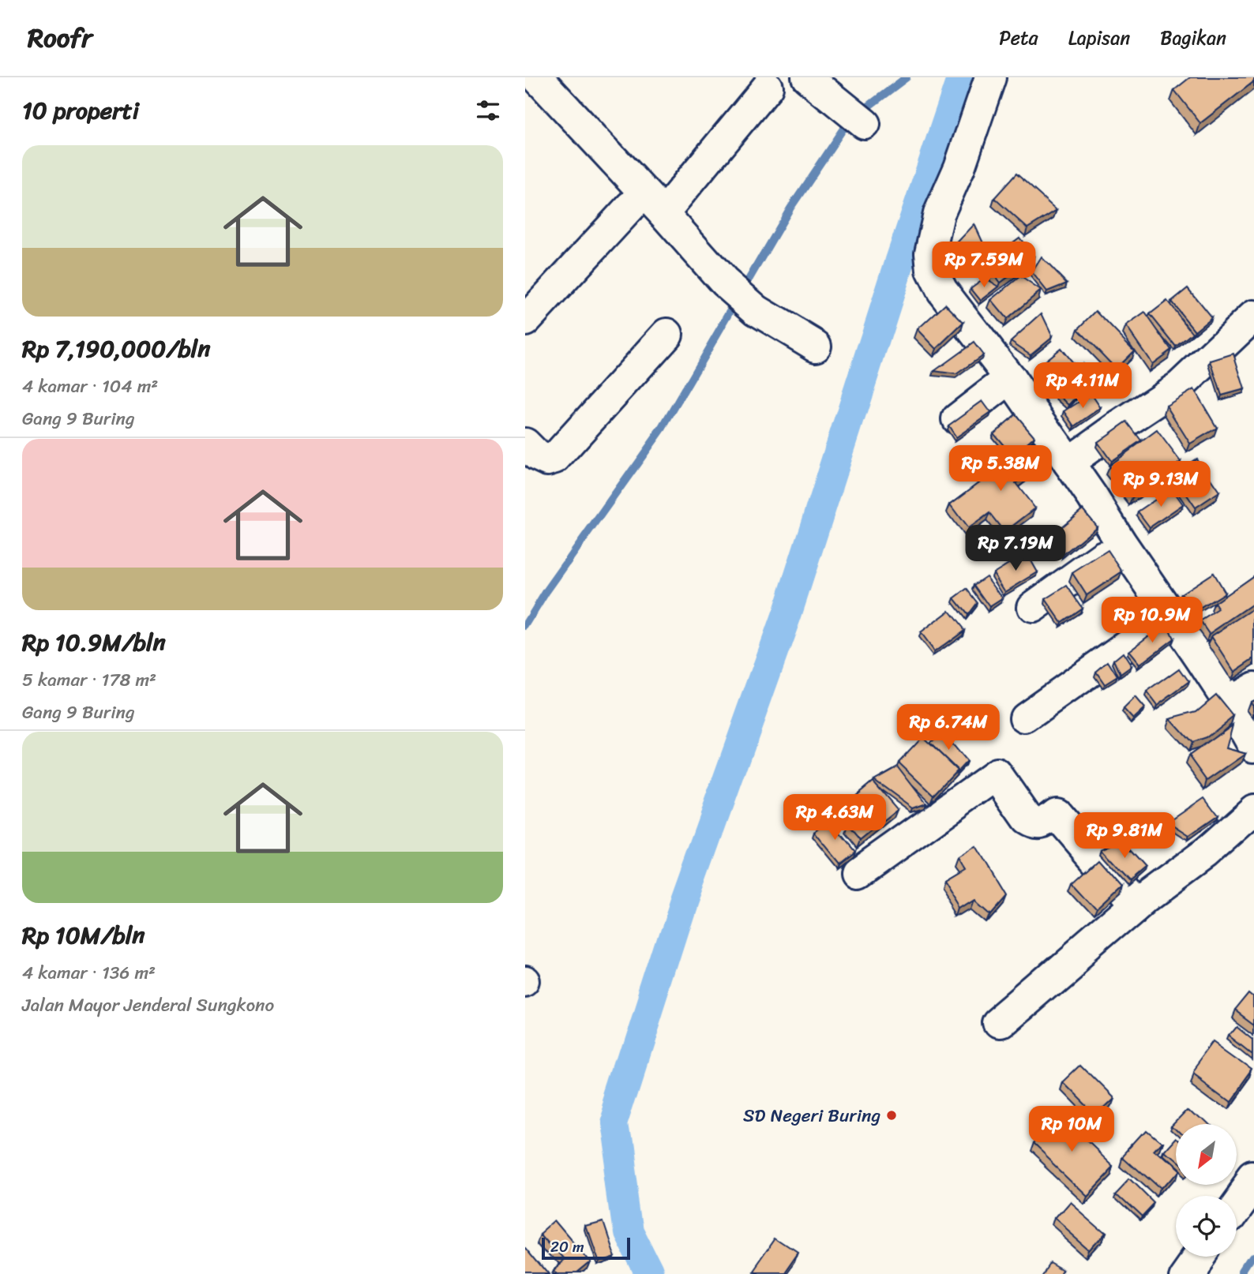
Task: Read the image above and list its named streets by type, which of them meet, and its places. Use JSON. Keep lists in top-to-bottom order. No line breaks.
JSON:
{"places":["SD Negeri Buring"],"scale_bar":"20 m","north":"bottom left","page":{"header":"Roofr","nav":["Peta","Lapisan","Bagikan"],"heading":"10 properti","list":[{"name":"Rp 7,190,000/bln","note":"4 kamar · 104 m² · Gang 9 Buring"},{"name":"Rp 10.9M/bln","note":"5 kamar · 178 m² · Gang 9 Buring"},{"name":"Rp 10M/bln","note":"4 kamar · 136 m² · Jalan Mayor Jenderal Sungkono"}],"price":["Rp 7.59M","Rp 4.11M","Rp 5.38M","Rp 9.13M","Rp 7.19M","Rp 10.9M","Rp 6.74M","Rp 4.63M","Rp 9.81M","Rp 10M"],"scale":"20 m"}}
